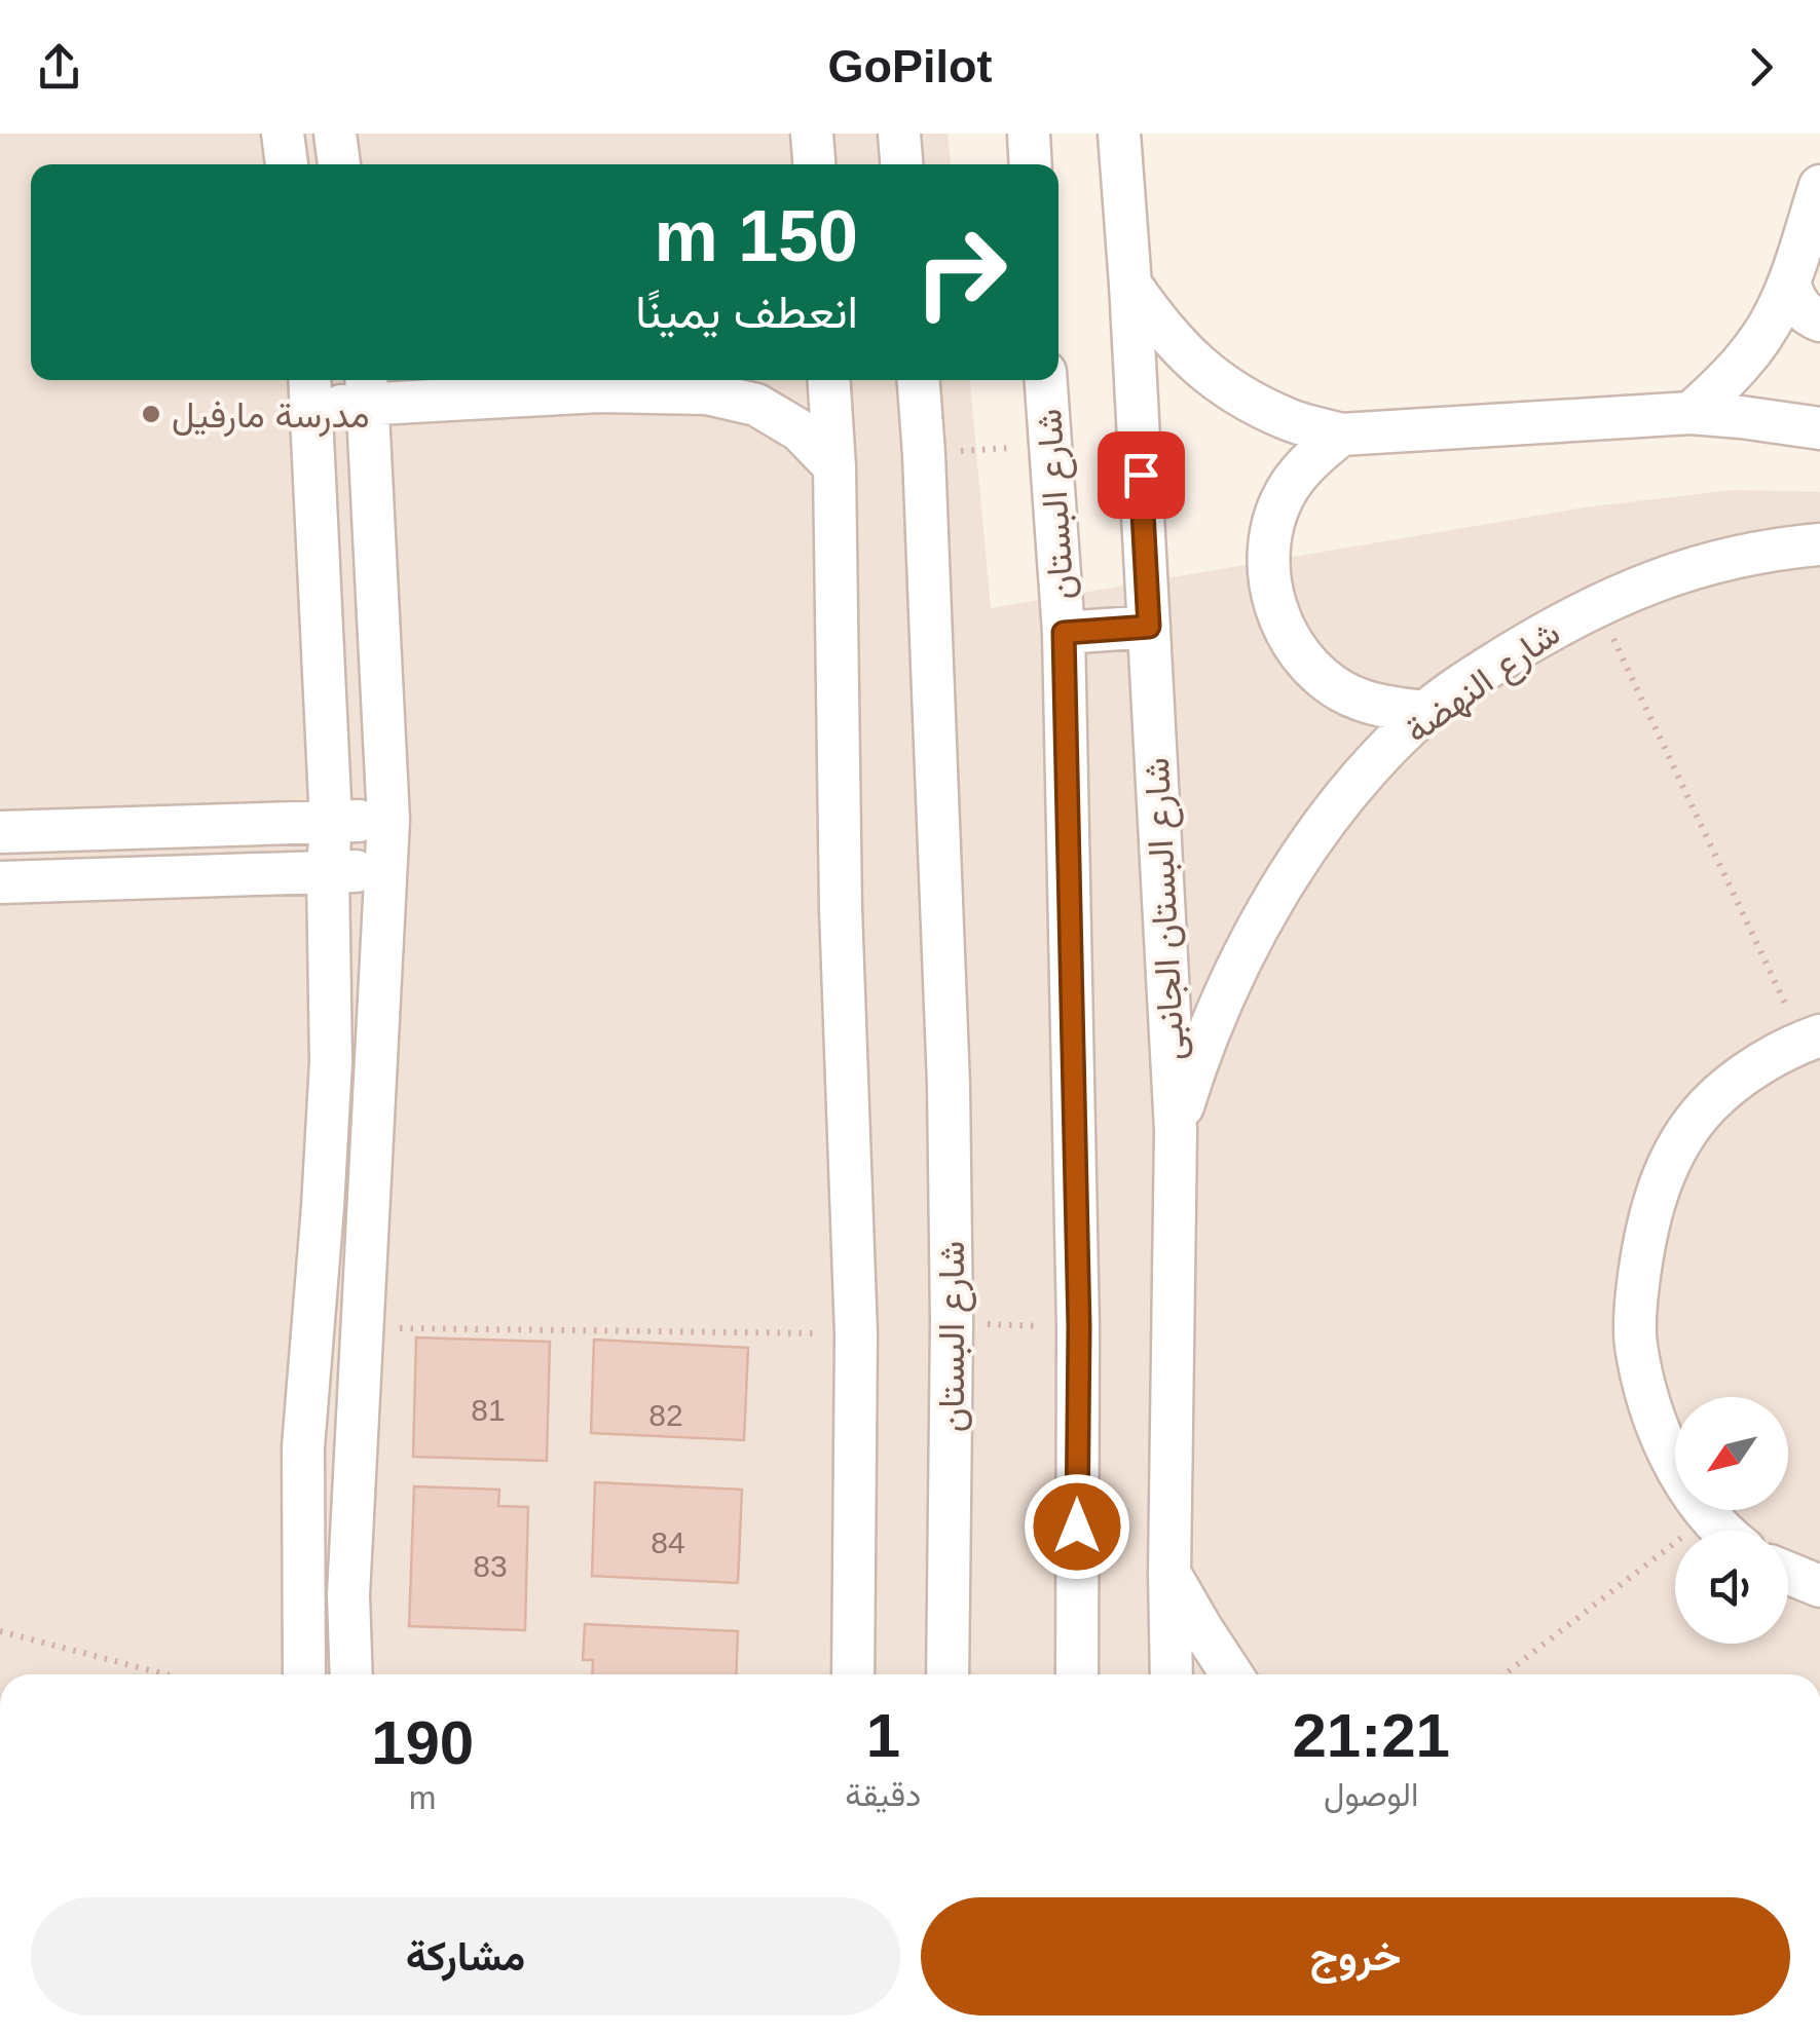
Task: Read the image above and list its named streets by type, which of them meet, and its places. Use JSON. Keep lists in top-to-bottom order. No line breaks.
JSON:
{"streets":{"street":["شارع البستان","شارع النهضة","شارع البستان الجانبى"]},"crossings":[["شارع النهضة","شارع البستان الجانبى"]],"places":["مدرسة مارفيل"],"house_numbers":["81","82","84","83"],"north":"bottom left","page":{"header":"GoPilot","turn":["150 m","انعطف يمينًا"],"eta":["21:21","الوصول","1","دقيقة","190","m"],"buttons":["خروج","مشاركة"]}}
